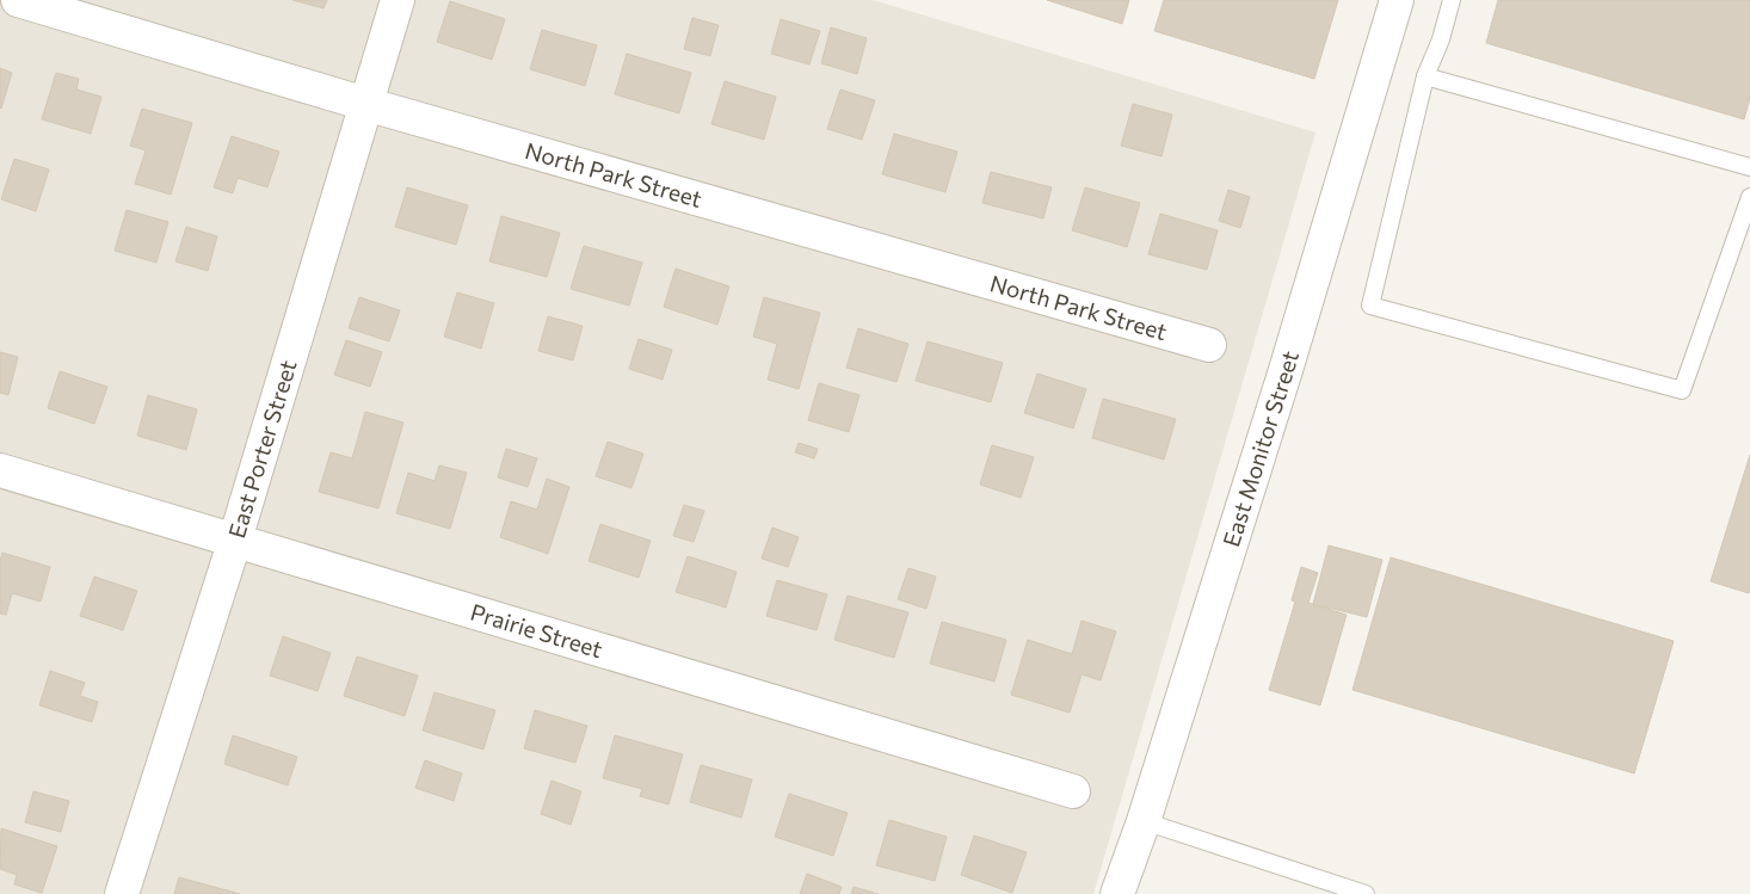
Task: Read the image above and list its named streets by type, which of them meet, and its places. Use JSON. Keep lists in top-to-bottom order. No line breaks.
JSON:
{"streets":{"street":["North Park Street","East Porter Street","East Monitor Street","Prairie Street"]},"crossings":[["North Park Street","East Porter Street"],["East Porter Street","Prairie Street"]]}
